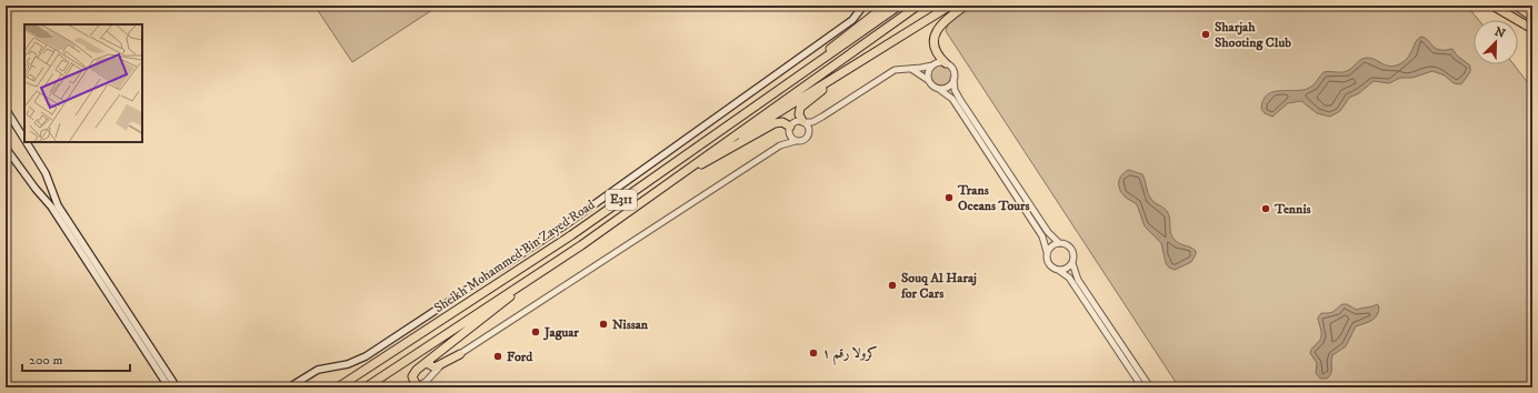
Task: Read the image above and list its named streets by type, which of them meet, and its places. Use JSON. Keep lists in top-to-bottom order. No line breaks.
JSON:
{"streets":{"highway":["E311","Sheikh Mohammed Bin Zayed Road"]},"places":["Sharjah Shooting Club","Trans Oceans Tours","Tennis","Souq Al Haraj for Cars","Nissan","Jaguar","كرولا رقم ١","Ford"],"scale_bar":"200 m","north":"top right"}
